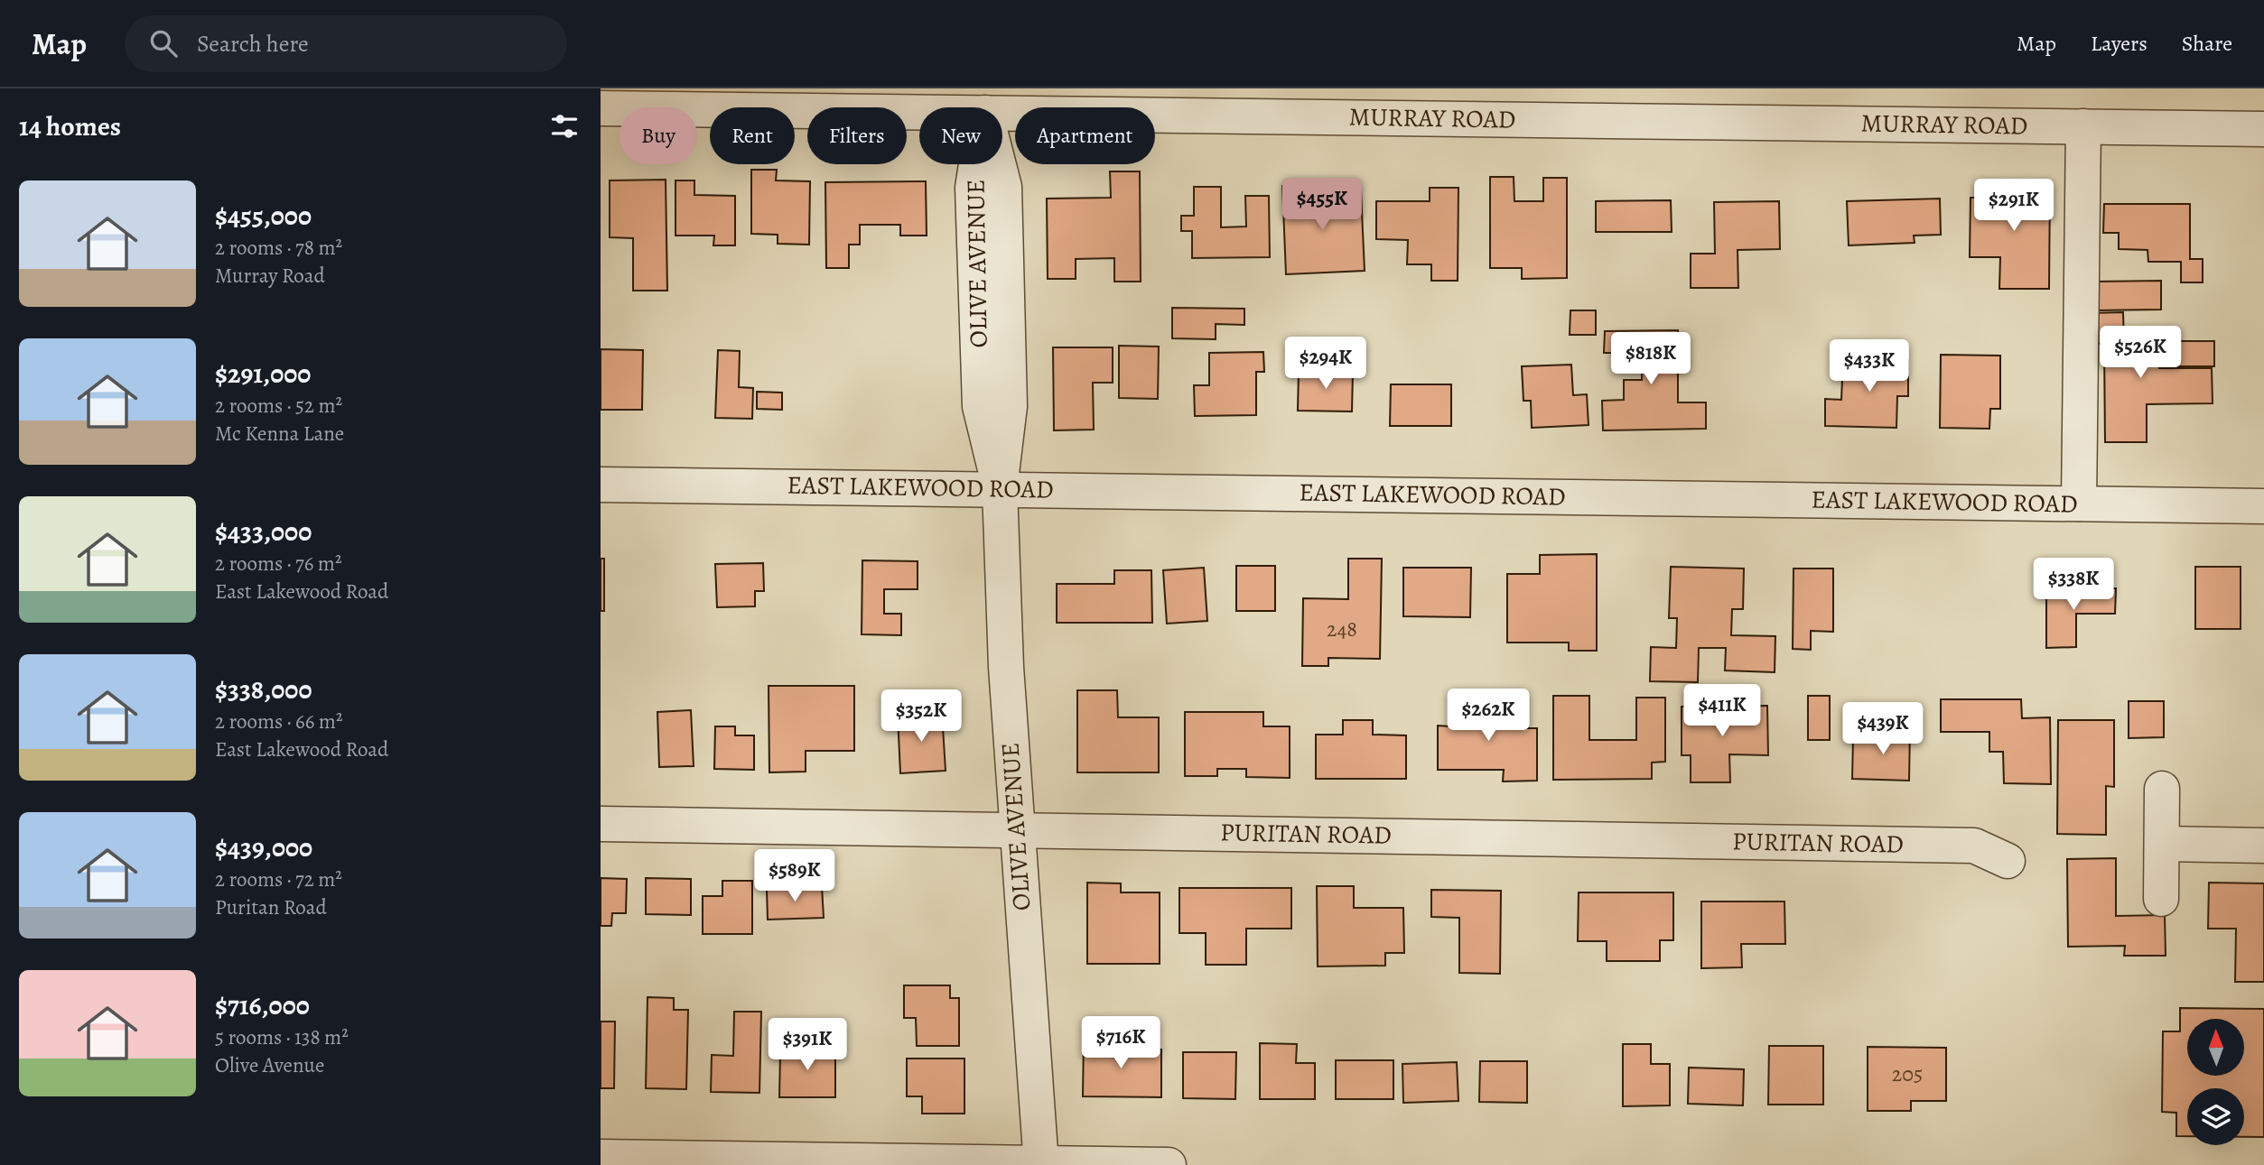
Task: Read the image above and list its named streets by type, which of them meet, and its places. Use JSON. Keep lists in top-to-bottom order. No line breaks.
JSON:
{"streets":{"street":["MURRAY ROAD","OLIVE AVENUE","EAST LAKEWOOD ROAD","PURITAN ROAD"]},"crossings":[["MURRAY ROAD","OLIVE AVENUE"],["OLIVE AVENUE","EAST LAKEWOOD ROAD"],["OLIVE AVENUE","PURITAN ROAD"]],"house_numbers":["248","205"],"north":"top","page":{"header":"Map","search":"Search here","nav":["Map","Layers","Share"],"heading":"14 homes","chip":["Buy","Rent","Filters","New","Apartment"],"list":[{"name":"$455,000","note":"2 rooms · 78 m² · Murray Road"},{"name":"$291,000","note":"2 rooms · 52 m² · Mc Kenna Lane"},{"name":"$433,000","note":"2 rooms · 76 m² · East Lakewood Road"},{"name":"$338,000","note":"2 rooms · 66 m² · East Lakewood Road"},{"name":"$439,000","note":"2 rooms · 72 m² · Puritan Road"},{"name":"$716,000","note":"5 rooms · 138 m² · Olive Avenue"}],"price":["$455K","$291K","$526K","$818K","$294K","$433K","$338K","$411K","$262K","$352K","$439K","$589K","$716K","$391K"]}}
